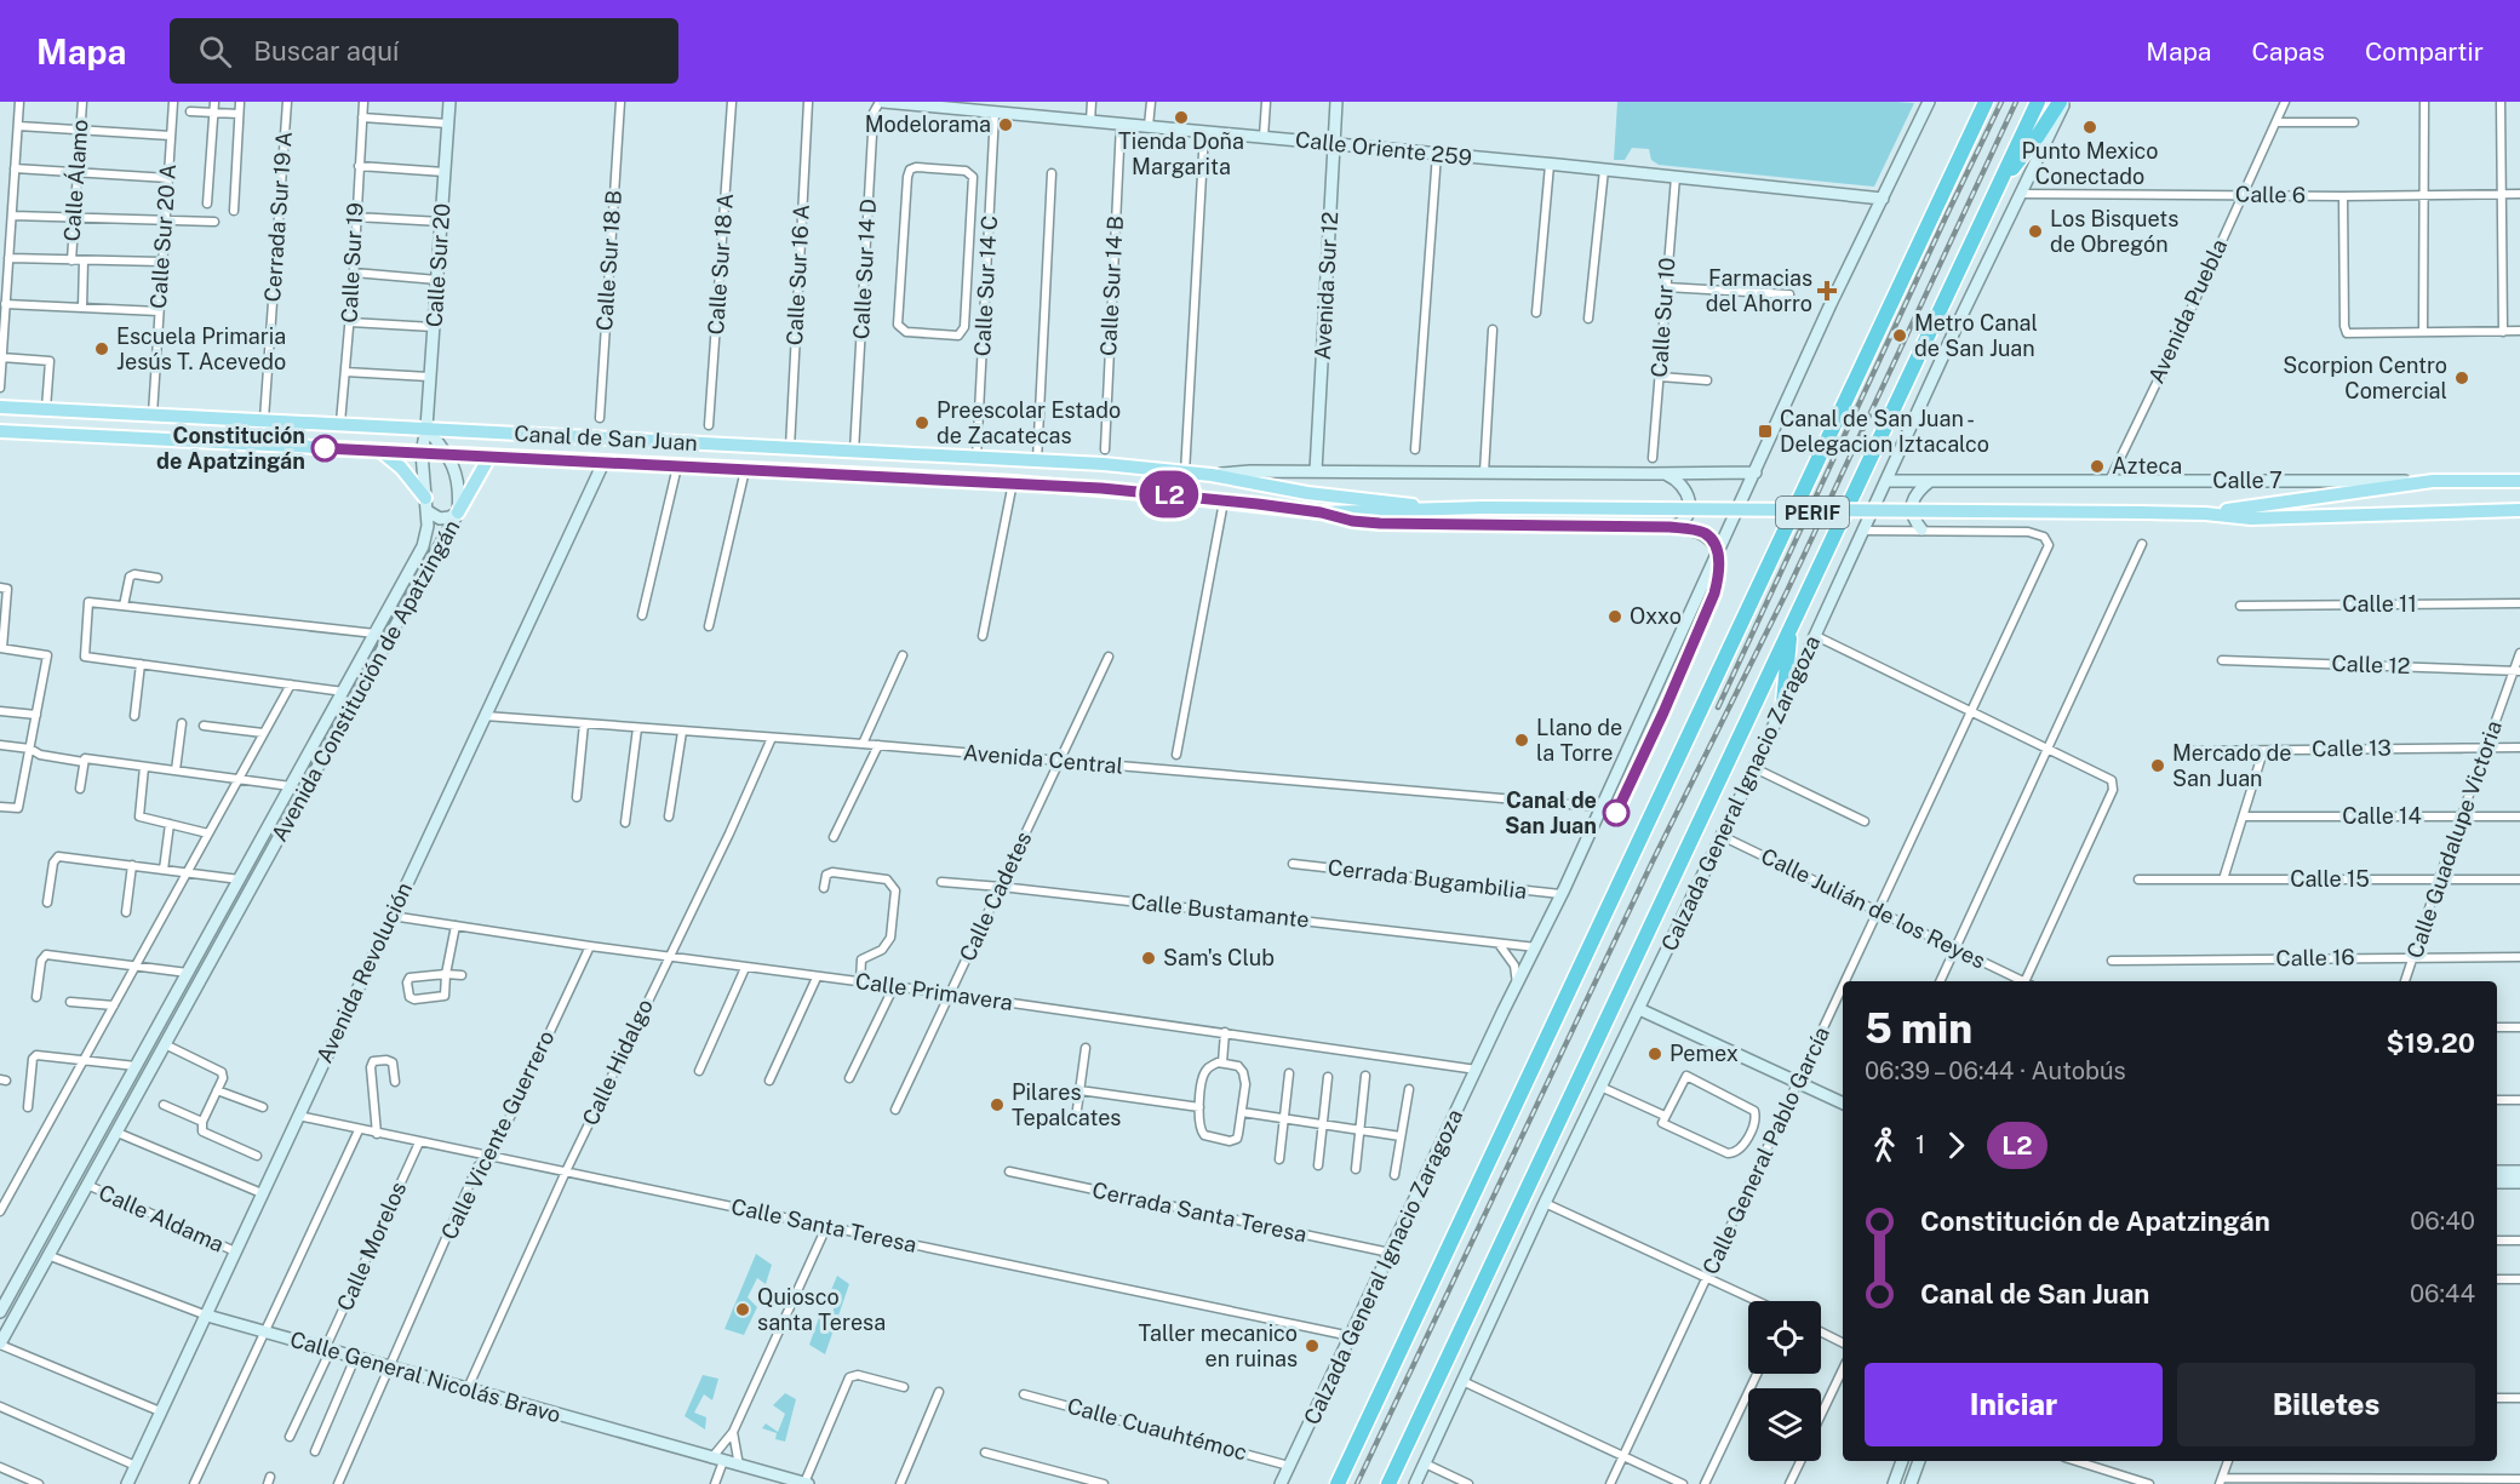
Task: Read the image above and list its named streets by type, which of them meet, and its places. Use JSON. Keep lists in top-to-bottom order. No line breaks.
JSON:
{"streets":{"highway":["Calzada General Ignacio Zaragoza"],"main road":["Canal de San Juan","Calle 7","PERIF"],"street":["Calle Oriente 259","Calle Álamo","Calle 6","Cerrada Sur 19 A","Calle Sur 20 A","Calle Sur 18 B","Calle Sur 19","Calle Sur 18 A","Calle Sur 20","Calle Sur 14 D","Calle Sur 16 A","Calle Sur 14 C","Calle Sur 14 B","Avenida Sur 12","Avenida Puebla","Calle Sur 10","Calle 11","Calle 12","Avenida Constitución de Apatzingán","Calle 13","Avenida Central","Calle 14","Calle Guadalupe Victoria","Cerrada Bugambilia","Calle 15","Calle Cadetes","Calle Julián de los Reyes","Calle Bustamante","Calle 16","Avenida Revolución","Calle Primavera","Calle Hidalgo","Calle Vicente Guerrero","Calle General Pablo García","Cerrada Santa Teresa","Calle Aldama","Calle Santa Teresa","Calle Morelos","Calle General Nicolás Bravo","Calle Cuauhtémoc"]},"crossings":[["Calle Oriente 259","Calle Sur 14 D"],["Calle Oriente 259","Calle Sur 14 C"],["Calle Oriente 259","Calle Sur 14 B"],["Calle Oriente 259","Avenida Sur 12"],["Calle Oriente 259","Calle Sur 10"],["Calle Oriente 259","Calzada General Ignacio Zaragoza"],["Calle 6","Avenida Puebla"],["Calle 6","Calzada General Ignacio Zaragoza"],["Cerrada Sur 19 A","Canal de San Juan"],["Calle Sur 20 A","Canal de San Juan"],["Calle Sur 19","Canal de San Juan"],["Calle Sur 20","Canal de San Juan"],["Calle Sur 20","Avenida Constitución de Apatzingán"],["Calle Sur 14 D","Canal de San Juan"],["Calle Sur 16 A","Canal de San Juan"],["Calle Sur 14 C","Canal de San Juan"],["Avenida Sur 12","Canal de San Juan"],["Avenida Puebla","Calle 7"],["Canal de San Juan","Calle 7"],["Canal de San Juan","Avenida Constitución de Apatzingán"],["Canal de San Juan","Calzada General Ignacio Zaragoza"],["Canal de San Juan","Avenida Revolución"],["Calle 7","Calzada General Ignacio Zaragoza"],["Calle 12","Calle Guadalupe Victoria"],["Avenida Constitución de Apatzingán","Calle Aldama"],["Avenida Constitución de Apatzingán","Calle General Nicolás Bravo"],["Calle 13","Calle Guadalupe Victoria"],["Avenida Central","Calzada General Ignacio Zaragoza"],["Avenida Central","Calle Cadetes"],["Avenida Central","Avenida Revolución"],["Avenida Central","Calle Hidalgo"],["Calzada General Ignacio Zaragoza","Cerrada Bugambilia"],["Calzada General Ignacio Zaragoza","Calle Julián de los Reyes"],["Calzada General Ignacio Zaragoza","Calle Bustamante"],["Calzada General Ignacio Zaragoza","Calle Primavera"],["Calzada General Ignacio Zaragoza","Cerrada Santa Teresa"],["Calzada General Ignacio Zaragoza","Calle Santa Teresa"],["Calzada General Ignacio Zaragoza","Calle Cuauhtémoc"],["Calle 14","Calle Guadalupe Victoria"],["Calle Guadalupe Victoria","Calle 15"],["Calle Guadalupe Victoria","Calle 16"],["Calle Cadetes","Calle Bustamante"],["Calle Cadetes","Calle Primavera"],["Calle Julián de los Reyes","Calle General Pablo García"],["Avenida Revolución","Calle Primavera"],["Avenida Revolución","Calle Aldama"],["Avenida Revolución","Calle Santa Teresa"],["Avenida Revolución","Calle General Nicolás Bravo"],["Calle Primavera","Calle Hidalgo"],["Calle Primavera","Calle Vicente Guerrero"],["Calle Hidalgo","Calle Santa Teresa"],["Calle Hidalgo","Calle General Nicolás Bravo"],["Calle Vicente Guerrero","Calle Santa Teresa"],["Calle Vicente Guerrero","Calle General Nicolás Bravo"],["Calle Santa Teresa","Calle Morelos"],["Calle Morelos","Calle General Nicolás Bravo"]],"places":{"other":["Tienda Doña Margarita","Modelorama","Punto Mexico Conectado","Los Bisquets de Obregón","Metro Canal de San Juan","Escuela Primaria Jesús T. Acevedo","Scorpion Centro Comercial","Preescolar Estado de Zacatecas","Constitución de Apatzingán","Azteca","Oxxo","Llano de la Torre","Mercado de San Juan","Canal de San Juan","Sam's Club","Pemex","Pilares Tepalcates","Quiosco santa Teresa","Taller mecanico en ruinas"],"health":["Farmacias del Ahorro"],"transit":["Canal de San Juan - Delegacion Iztacalco"]},"lines":["bus line L2"],"page":{"header":"Mapa","search":"Buscar aquí","nav":["Mapa","Capas","Compartir"],"on_map":"L2","heading":["5 min","06:39 – 06:44 · Autobús","$19.20"],"legs":["1","L2"],"list":[{"name":"Constitución de Apatzingán","value":"06:40"},{"name":"Canal de San Juan","value":"06:44"}],"buttons":["Iniciar","Billetes"]}}
